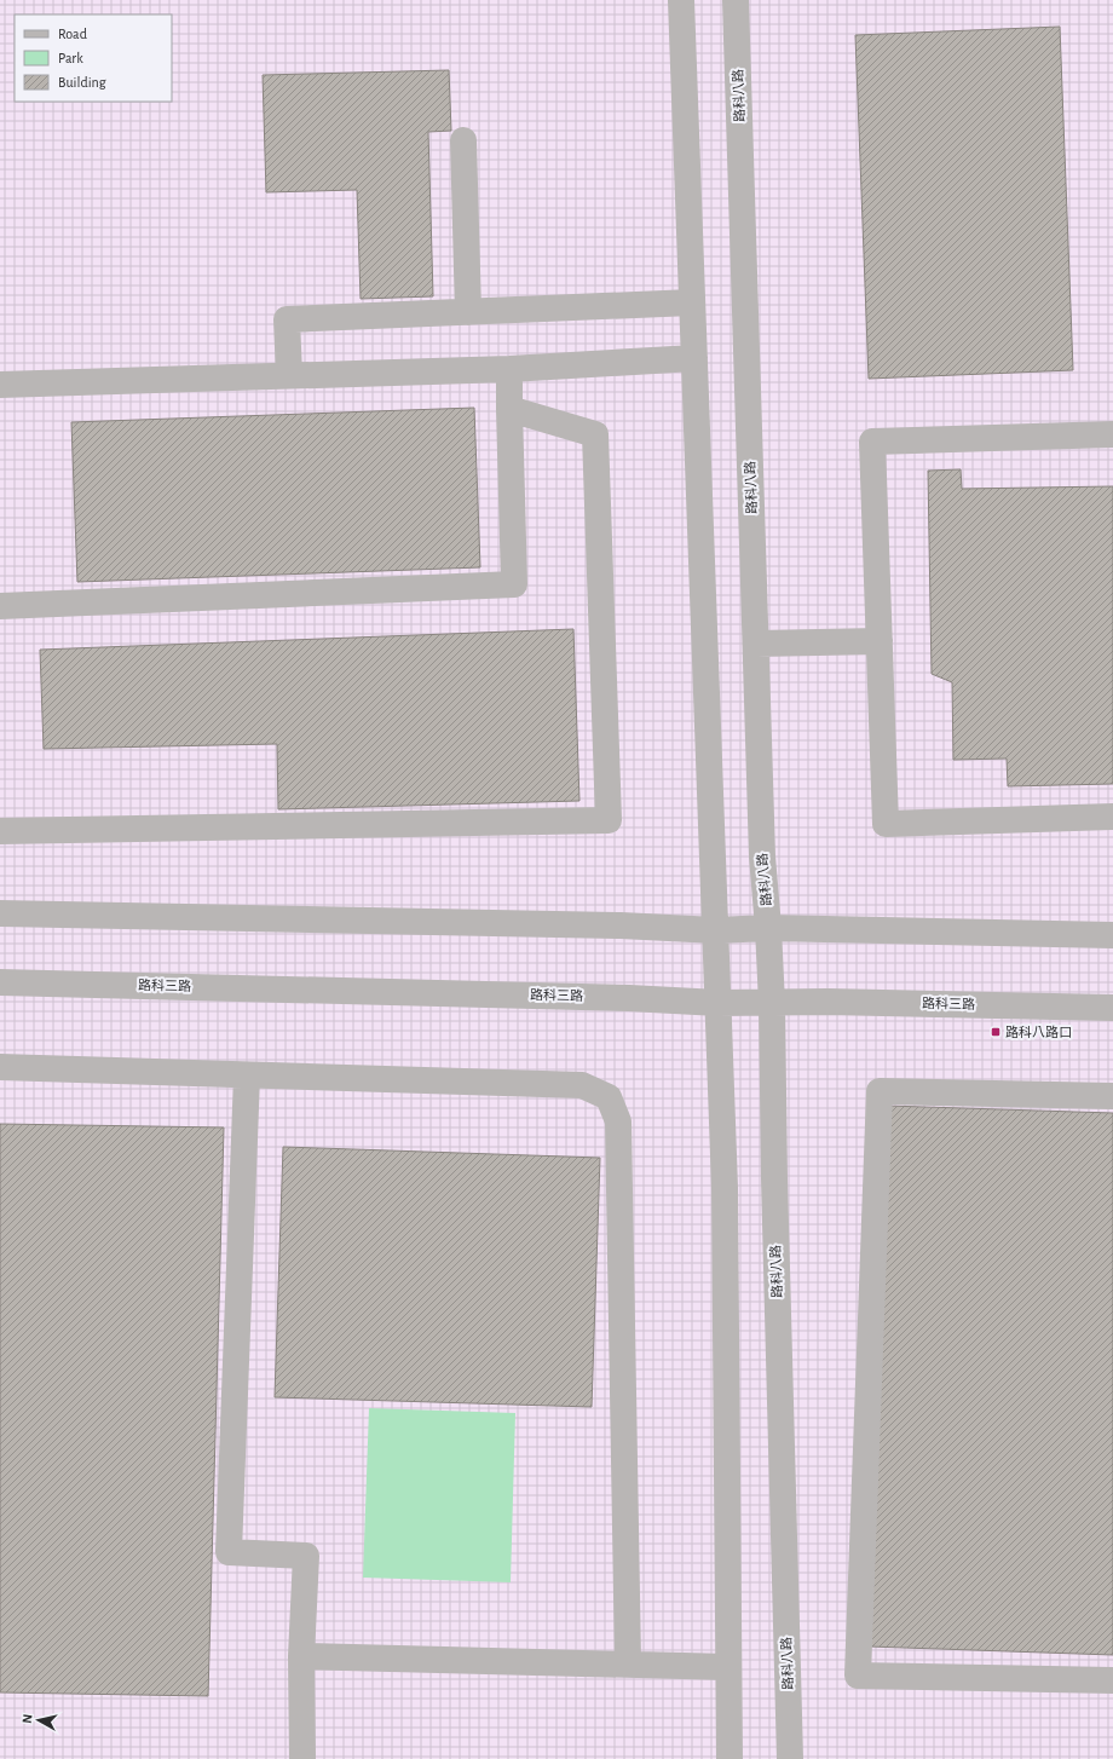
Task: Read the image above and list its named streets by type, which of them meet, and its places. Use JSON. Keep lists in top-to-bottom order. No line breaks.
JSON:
{"streets":{"street":["路科八路","路科三路"]},"crossings":[["路科八路","路科三路"]],"places":{"transit":["路科八路口"]},"legend":["Road","Park","Building"],"north":"left"}
